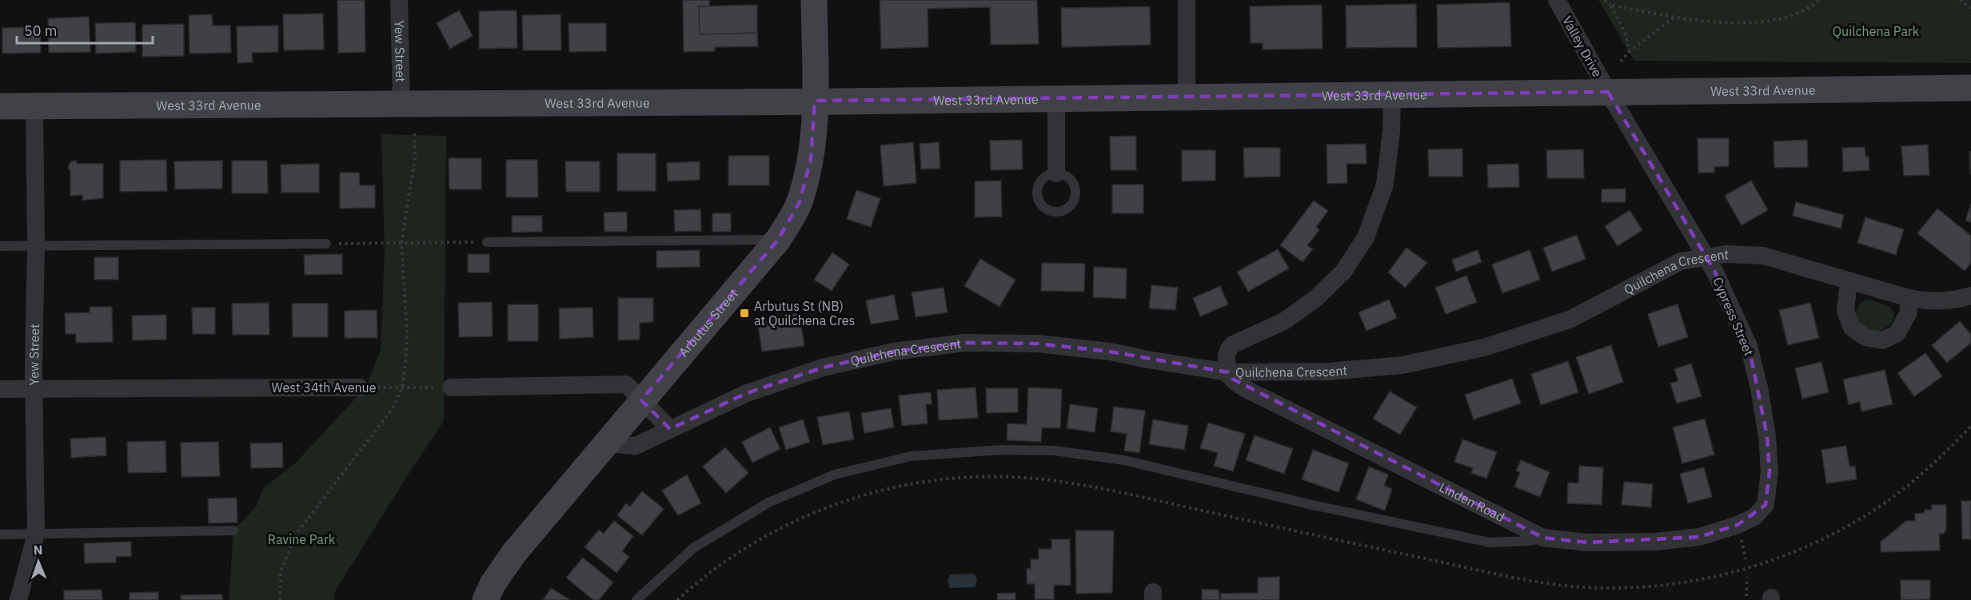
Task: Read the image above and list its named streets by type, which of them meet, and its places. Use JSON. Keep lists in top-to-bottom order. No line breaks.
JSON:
{"streets":{"street":["Valley Drive","Yew Street","West 33rd Avenue","Quilchena Crescent","Cypress Street","Arbutus Street","West 34th Avenue","Linden Road"]},"crossings":[["Valley Drive","West 33rd Avenue"],["Valley Drive","Cypress Street"],["Yew Street","West 33rd Avenue"],["Yew Street","West 34th Avenue"],["West 33rd Avenue","Cypress Street"],["West 33rd Avenue","Arbutus Street"],["Quilchena Crescent","Cypress Street"],["Quilchena Crescent","Arbutus Street"],["Quilchena Crescent","Linden Road"],["Cypress Street","Linden Road"]],"parks":["Quilchena Park","Ravine Park"],"places":{"transit":["Arbutus St (NB) at Quilchena Cres"]},"scale_bar":"50 m","north":"top"}
